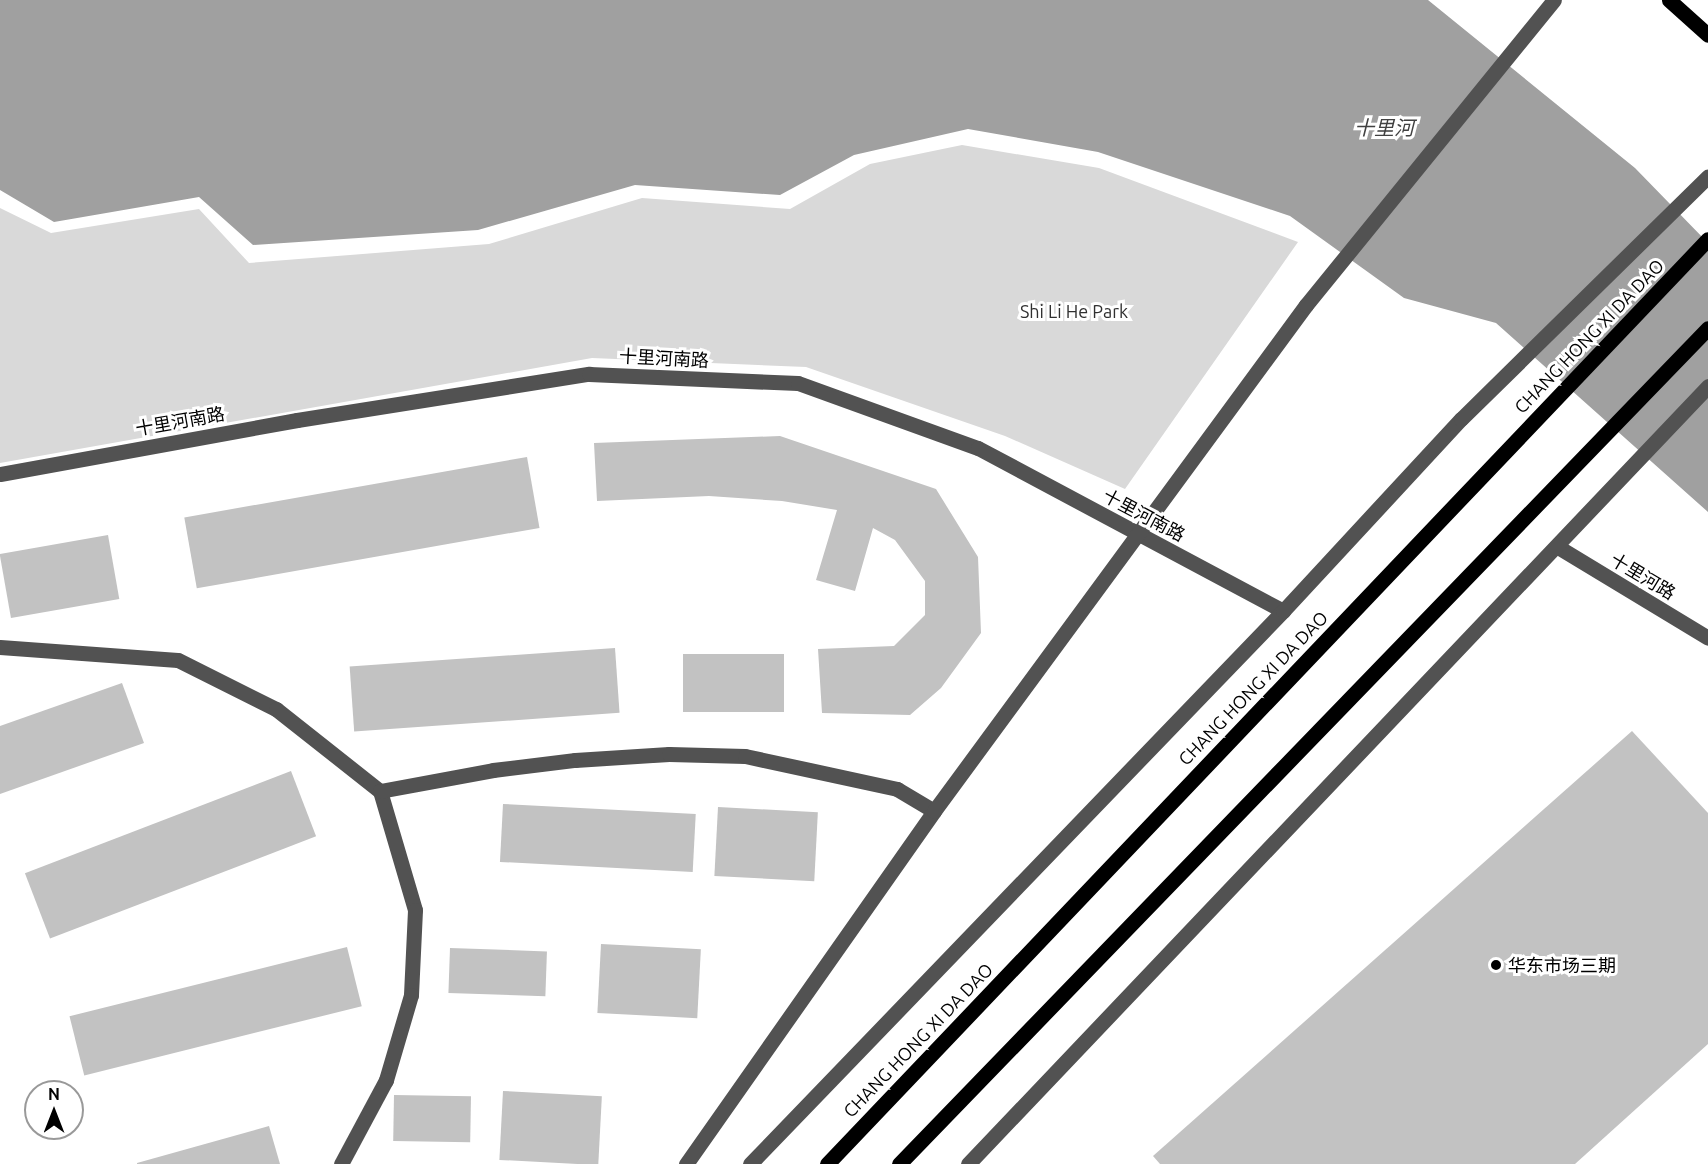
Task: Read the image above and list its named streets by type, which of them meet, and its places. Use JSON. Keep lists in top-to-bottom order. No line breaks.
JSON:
{"streets":{"main road":["CHANG HONG XI DA DAO"],"street":["十里河南路","十里河路"]},"water":["十里河"],"parks":["Shi Li He Park"],"places":["华东市场三期"],"north":"top"}
